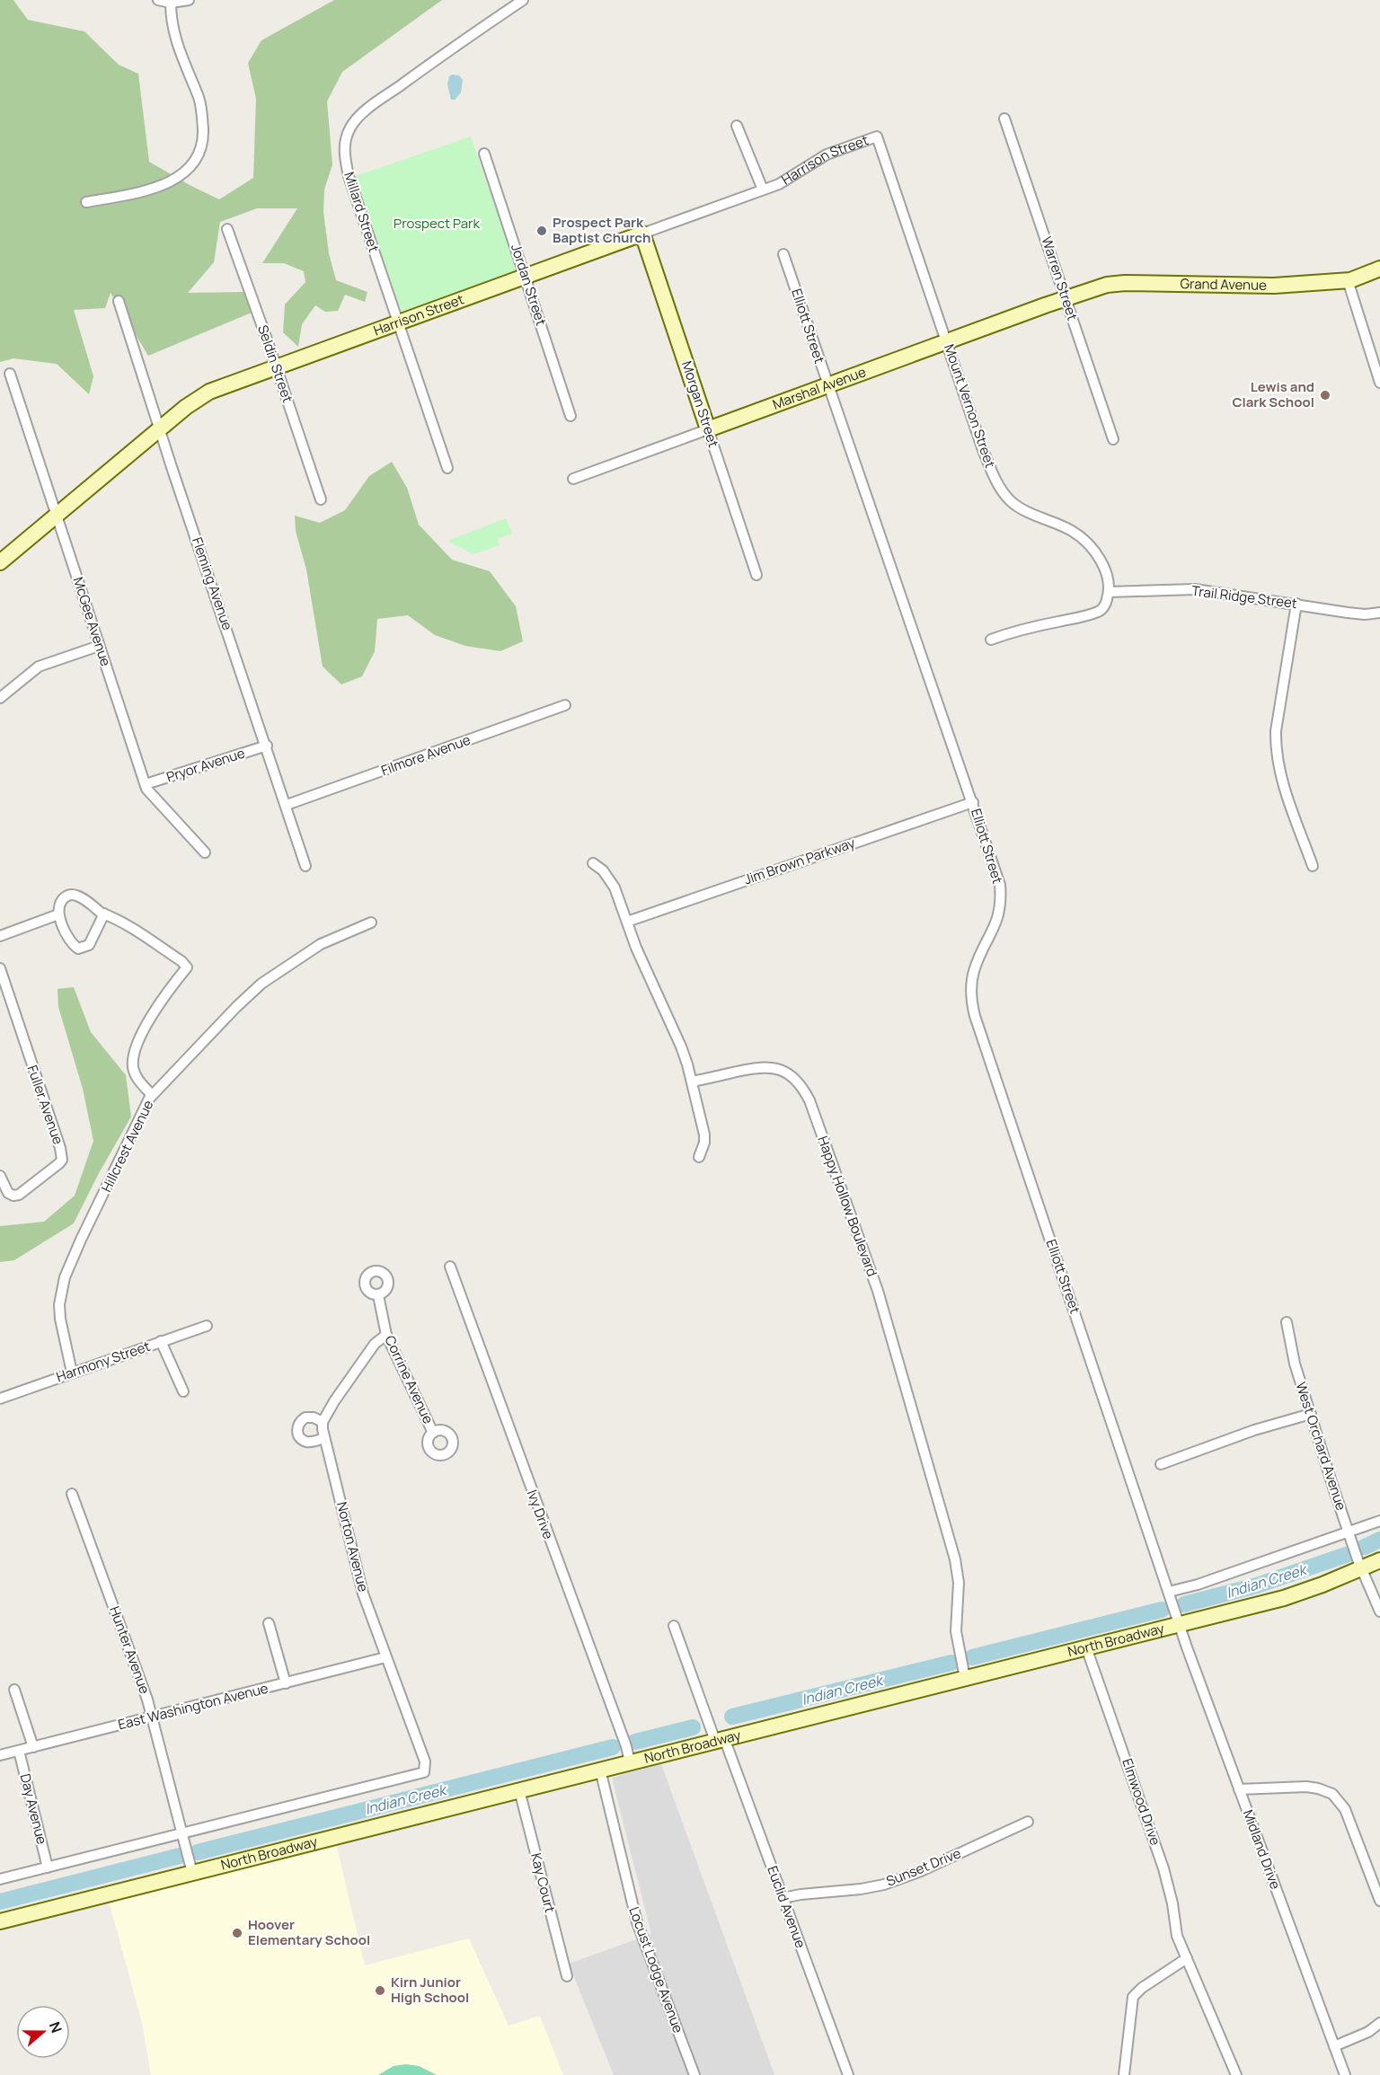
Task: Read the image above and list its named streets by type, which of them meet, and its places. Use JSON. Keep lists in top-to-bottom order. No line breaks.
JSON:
{"streets":{"street":["Harrison Street","Millard Street","Warren Street","Jordan Street","Grand Avenue","Elliott Street","Seldin Street","Marshal Avenue","Morgan Street","Mount Vernon Street","Fleming Avenue","Trail Ridge Street","McGee Avenue","Filmore Avenue","Pryor Avenue","Jim Brown Parkway","Fuller Avenue","Hillcrest Avenue","Happy Hollow Boulevard","Harmony Street","Corrine Avenue","West Orchard Avenue","Ivy Drive","Norton Avenue","North Broadway","Hunter Avenue","East Washington Avenue","Elmwood Drive","Day Avenue","Midland Drive","Sunset Drive","Kay Court","Euclid Avenue","Locust Lodge Avenue"]},"crossings":[["Harrison Street","Millard Street"],["Harrison Street","Jordan Street"],["Harrison Street","Seldin Street"],["Harrison Street","Morgan Street"],["Harrison Street","Mount Vernon Street"],["Harrison Street","Fleming Avenue"],["Harrison Street","McGee Avenue"],["Warren Street","Grand Avenue"],["Warren Street","Marshal Avenue"],["Grand Avenue","Marshal Avenue"],["Elliott Street","Marshal Avenue"],["Elliott Street","Jim Brown Parkway"],["Elliott Street","North Broadway"],["Elliott Street","Midland Drive"],["Marshal Avenue","Morgan Street"],["Marshal Avenue","Mount Vernon Street"],["Mount Vernon Street","Trail Ridge Street"],["Fleming Avenue","Filmore Avenue"],["Fleming Avenue","Pryor Avenue"],["McGee Avenue","Pryor Avenue"],["Hillcrest Avenue","Harmony Street"],["Happy Hollow Boulevard","North Broadway"],["West Orchard Avenue","North Broadway"],["Ivy Drive","North Broadway"],["Norton Avenue","Hunter Avenue"],["Norton Avenue","East Washington Avenue"],["North Broadway","Hunter Avenue"],["North Broadway","Elmwood Drive"],["North Broadway","Midland Drive"],["North Broadway","Kay Court"],["North Broadway","Euclid Avenue"],["North Broadway","Locust Lodge Avenue"],["Hunter Avenue","East Washington Avenue"],["East Washington Avenue","Day Avenue"],["Sunset Drive","Euclid Avenue"]],"water":["Indian Creek"],"parks":["Prospect Park"],"places":["Prospect Park Baptist Church","Lewis and Clark School","Hoover Elementary School","Kirn Junior High School"],"north":"right"}
